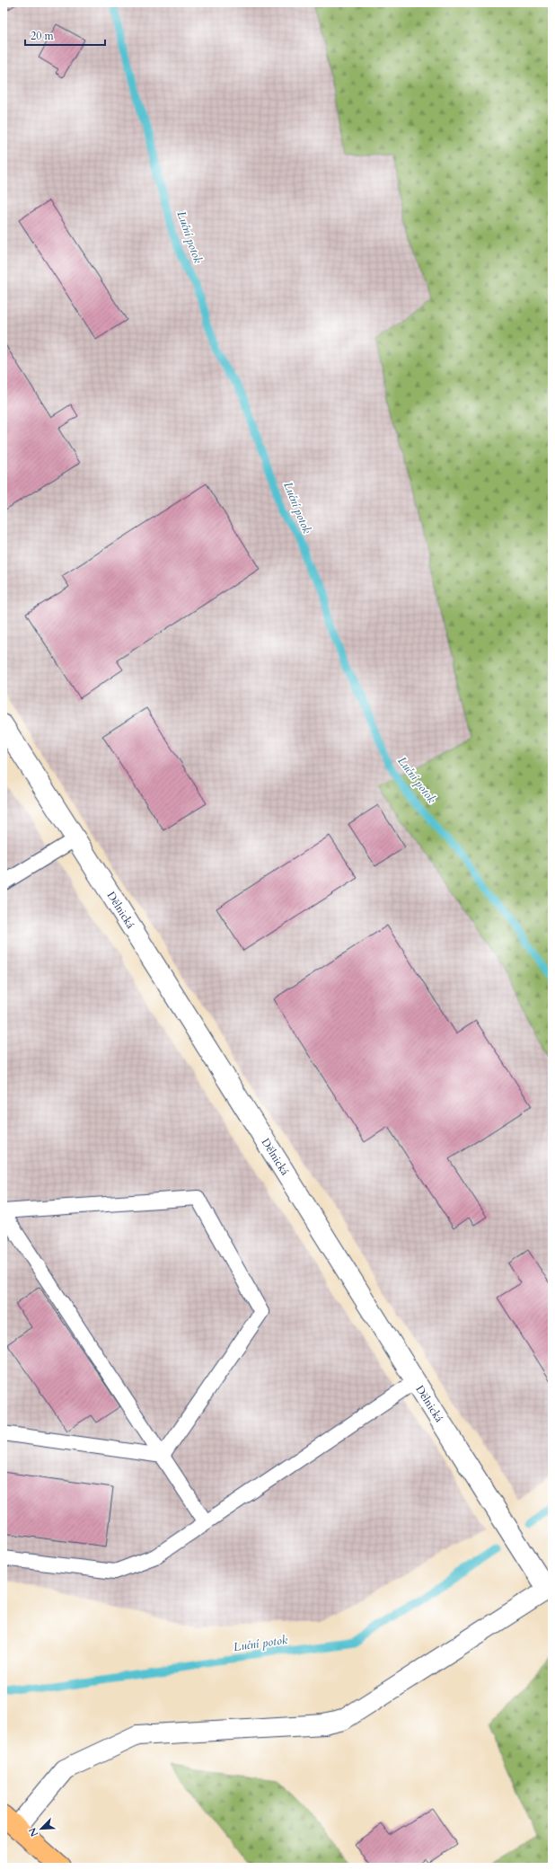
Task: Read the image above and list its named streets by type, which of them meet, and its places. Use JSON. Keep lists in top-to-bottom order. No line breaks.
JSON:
{"streets":{"street":["Dělnická"]},"water":["Luční potok"],"scale_bar":"20 m","north":"bottom left"}
